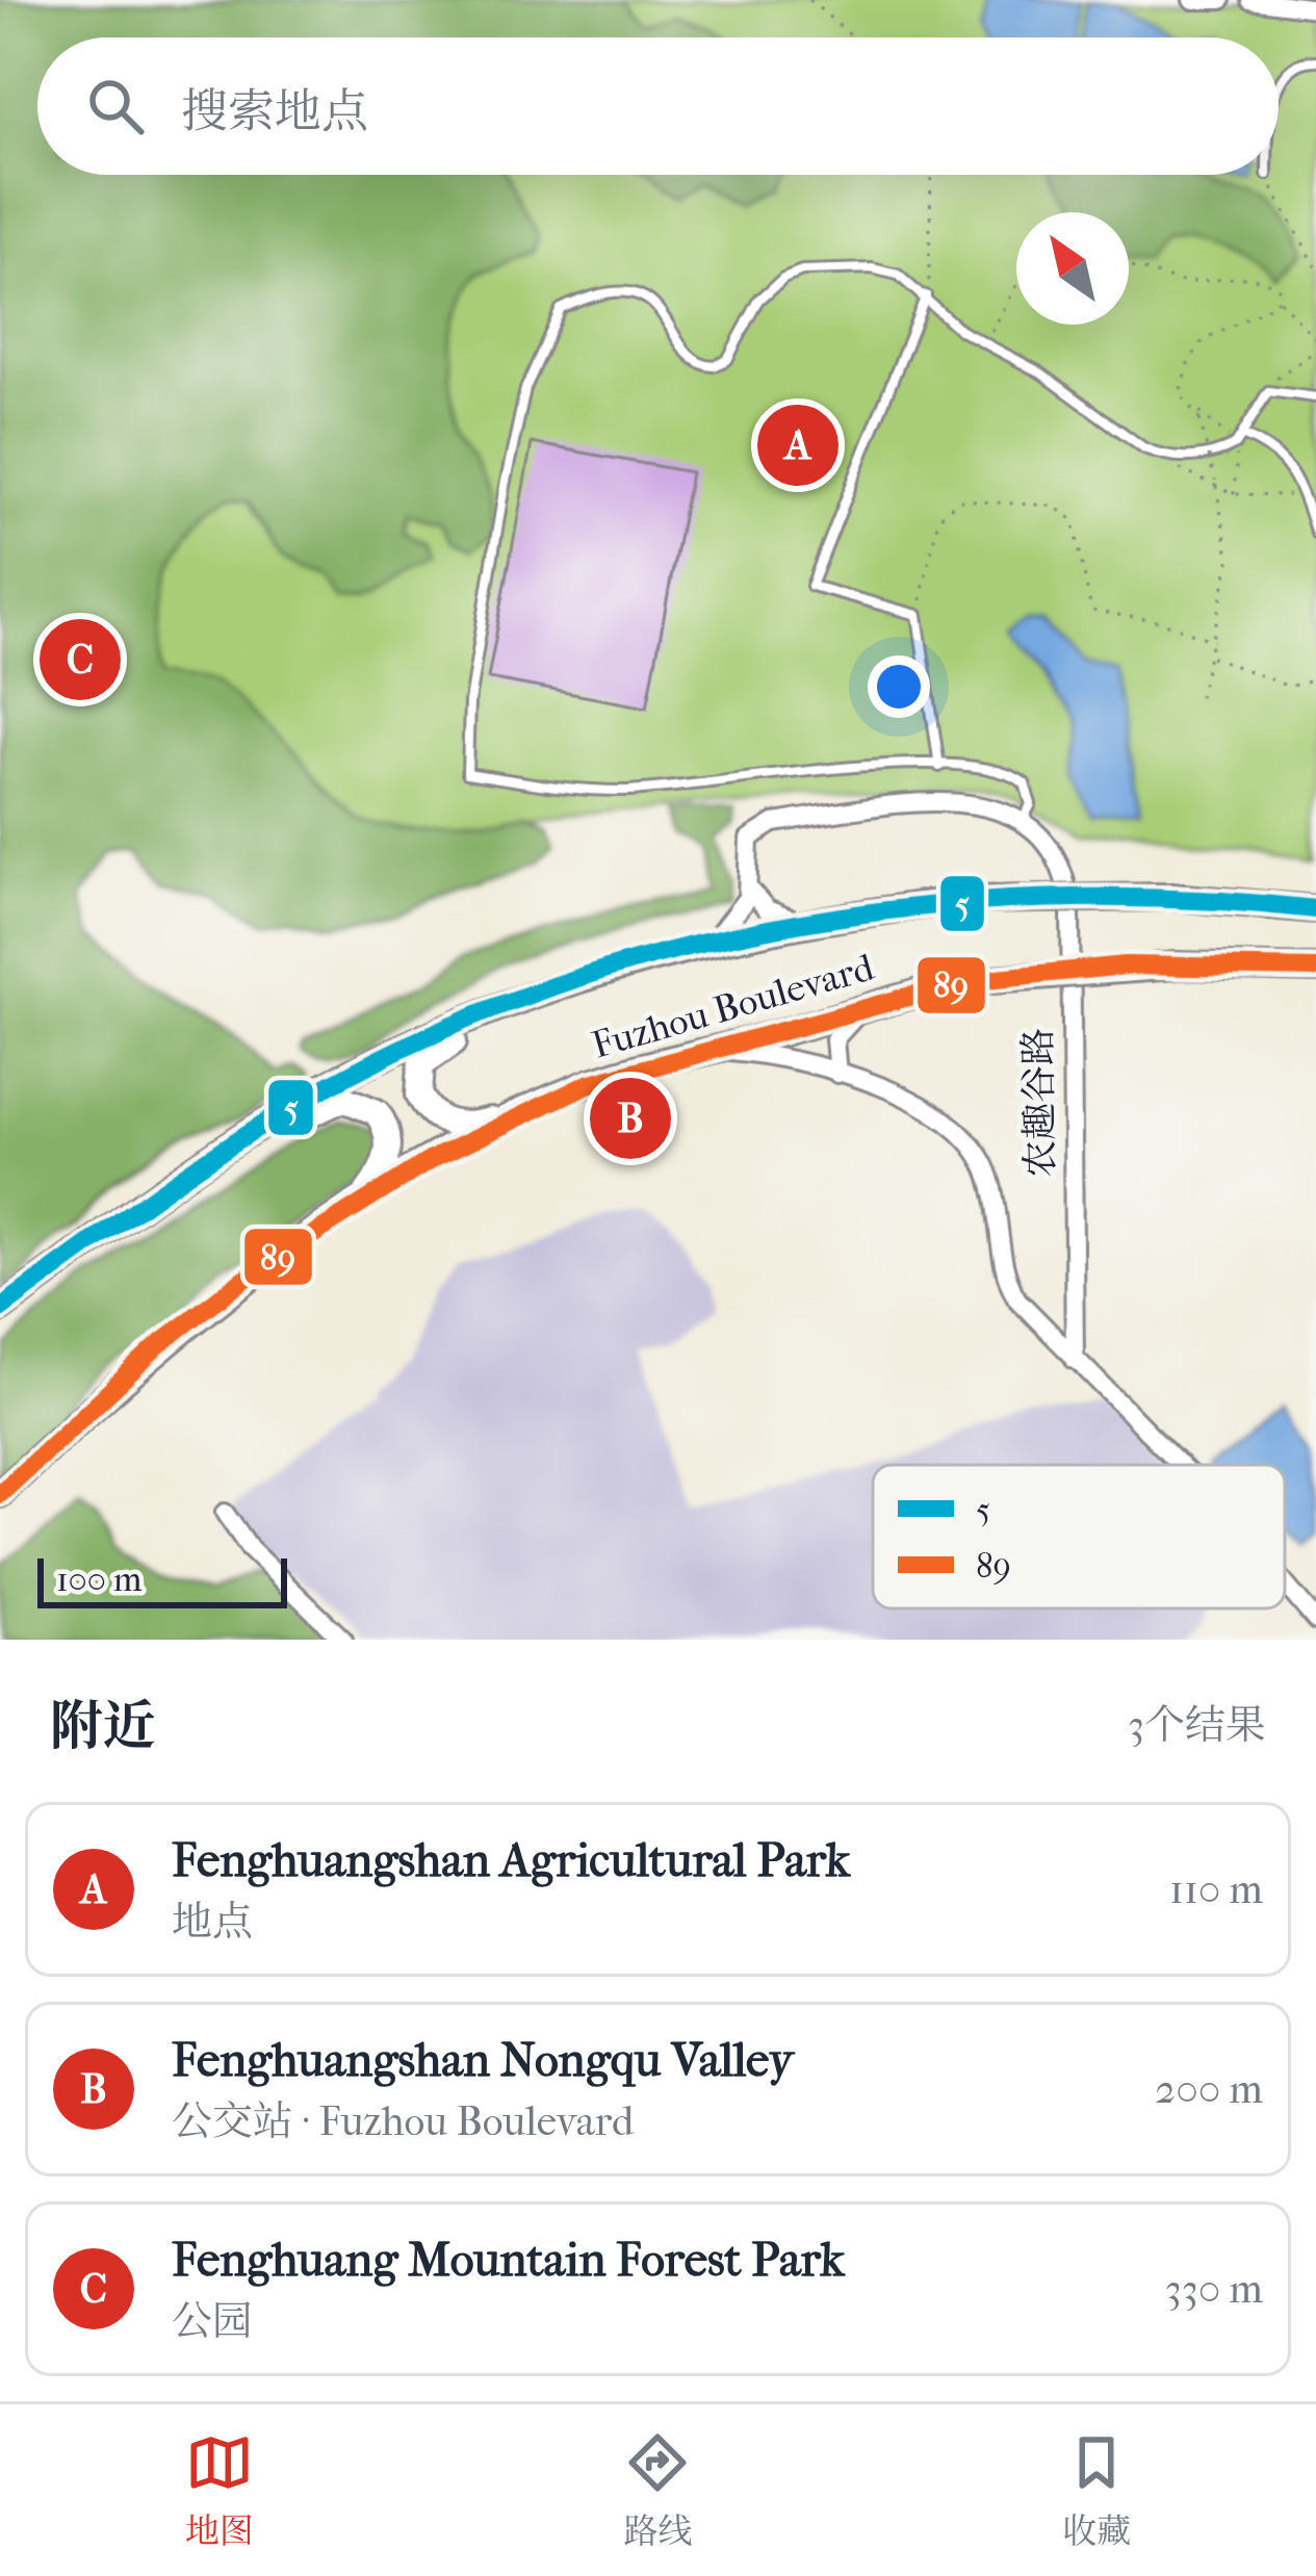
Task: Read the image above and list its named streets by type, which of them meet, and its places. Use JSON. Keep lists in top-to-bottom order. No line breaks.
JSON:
{"streets":{"main road":["Fuzhou Boulevard"],"street":["农趣谷路"]},"lines":["transit line 5","transit line 89"],"legend":["5","89"],"scale_bar":"100 m","north":"top left","page":{"search":"搜索地点","pins":["A","C","B"],"scale":"100 m","heading":["附近","3个结果"],"list":[{"mark":"A","name":"Fenghuangshan Agricultural Park","note":"地点","value":"110 m"},{"mark":"B","name":"Fenghuangshan Nongqu Valley","note":"公交站 · Fuzhou Boulevard","value":"200 m"},{"mark":"C","name":"Fenghuang Mountain Forest Park","note":"公园","value":"330 m"}],"nav":["地图","路线","收藏"]}}
